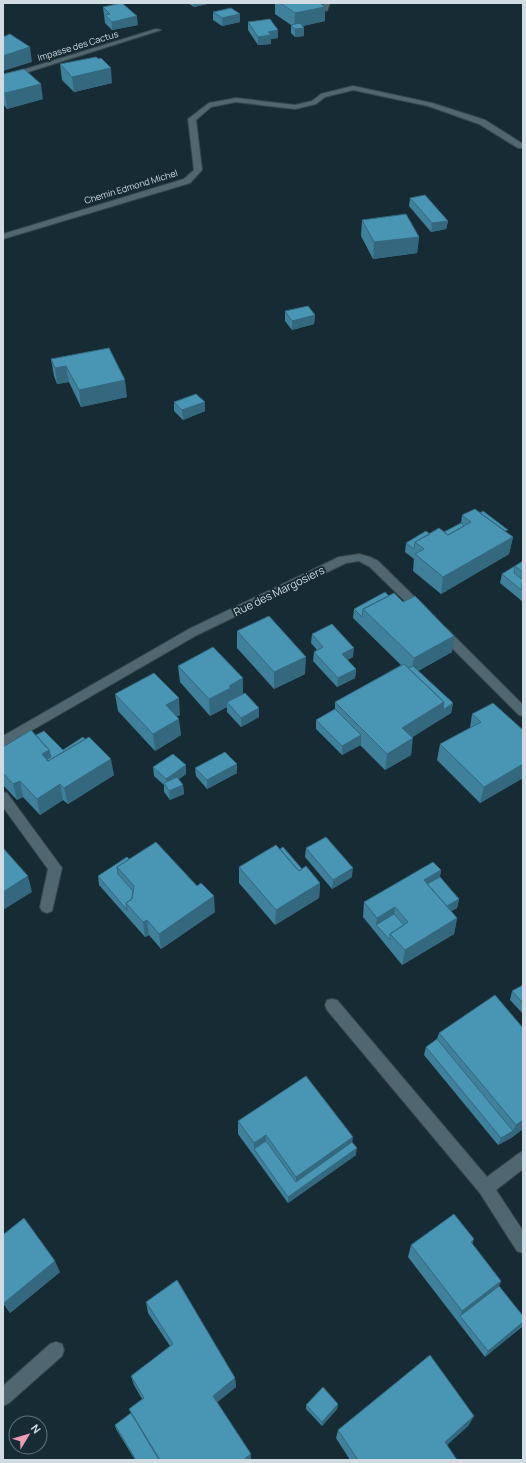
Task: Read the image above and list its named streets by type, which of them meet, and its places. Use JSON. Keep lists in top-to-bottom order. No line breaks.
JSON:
{"streets":{"street":["Impasse des Cactus","Chemin Edmond Michel","Rue des Margosiers"]},"north":"top right"}
